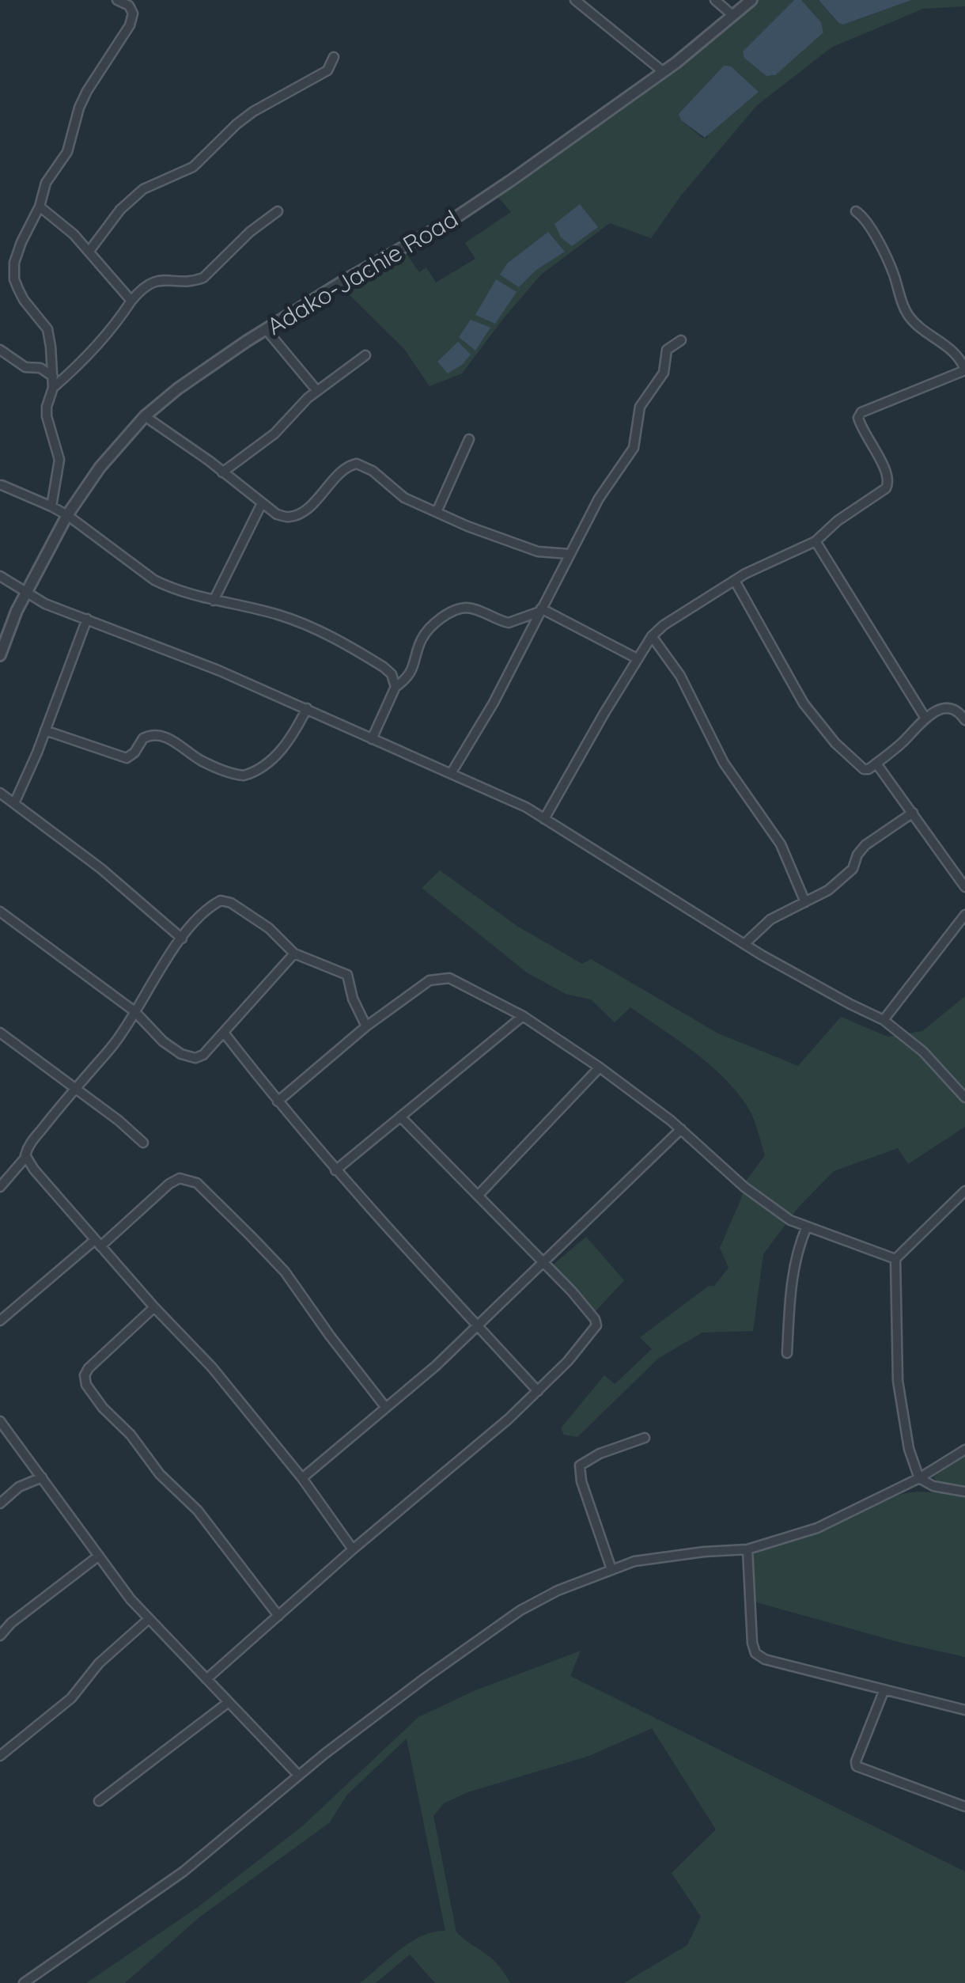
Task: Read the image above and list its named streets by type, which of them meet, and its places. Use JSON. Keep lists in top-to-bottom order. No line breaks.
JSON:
{"streets":{"street":["Adako-Jachie Road"]}}
